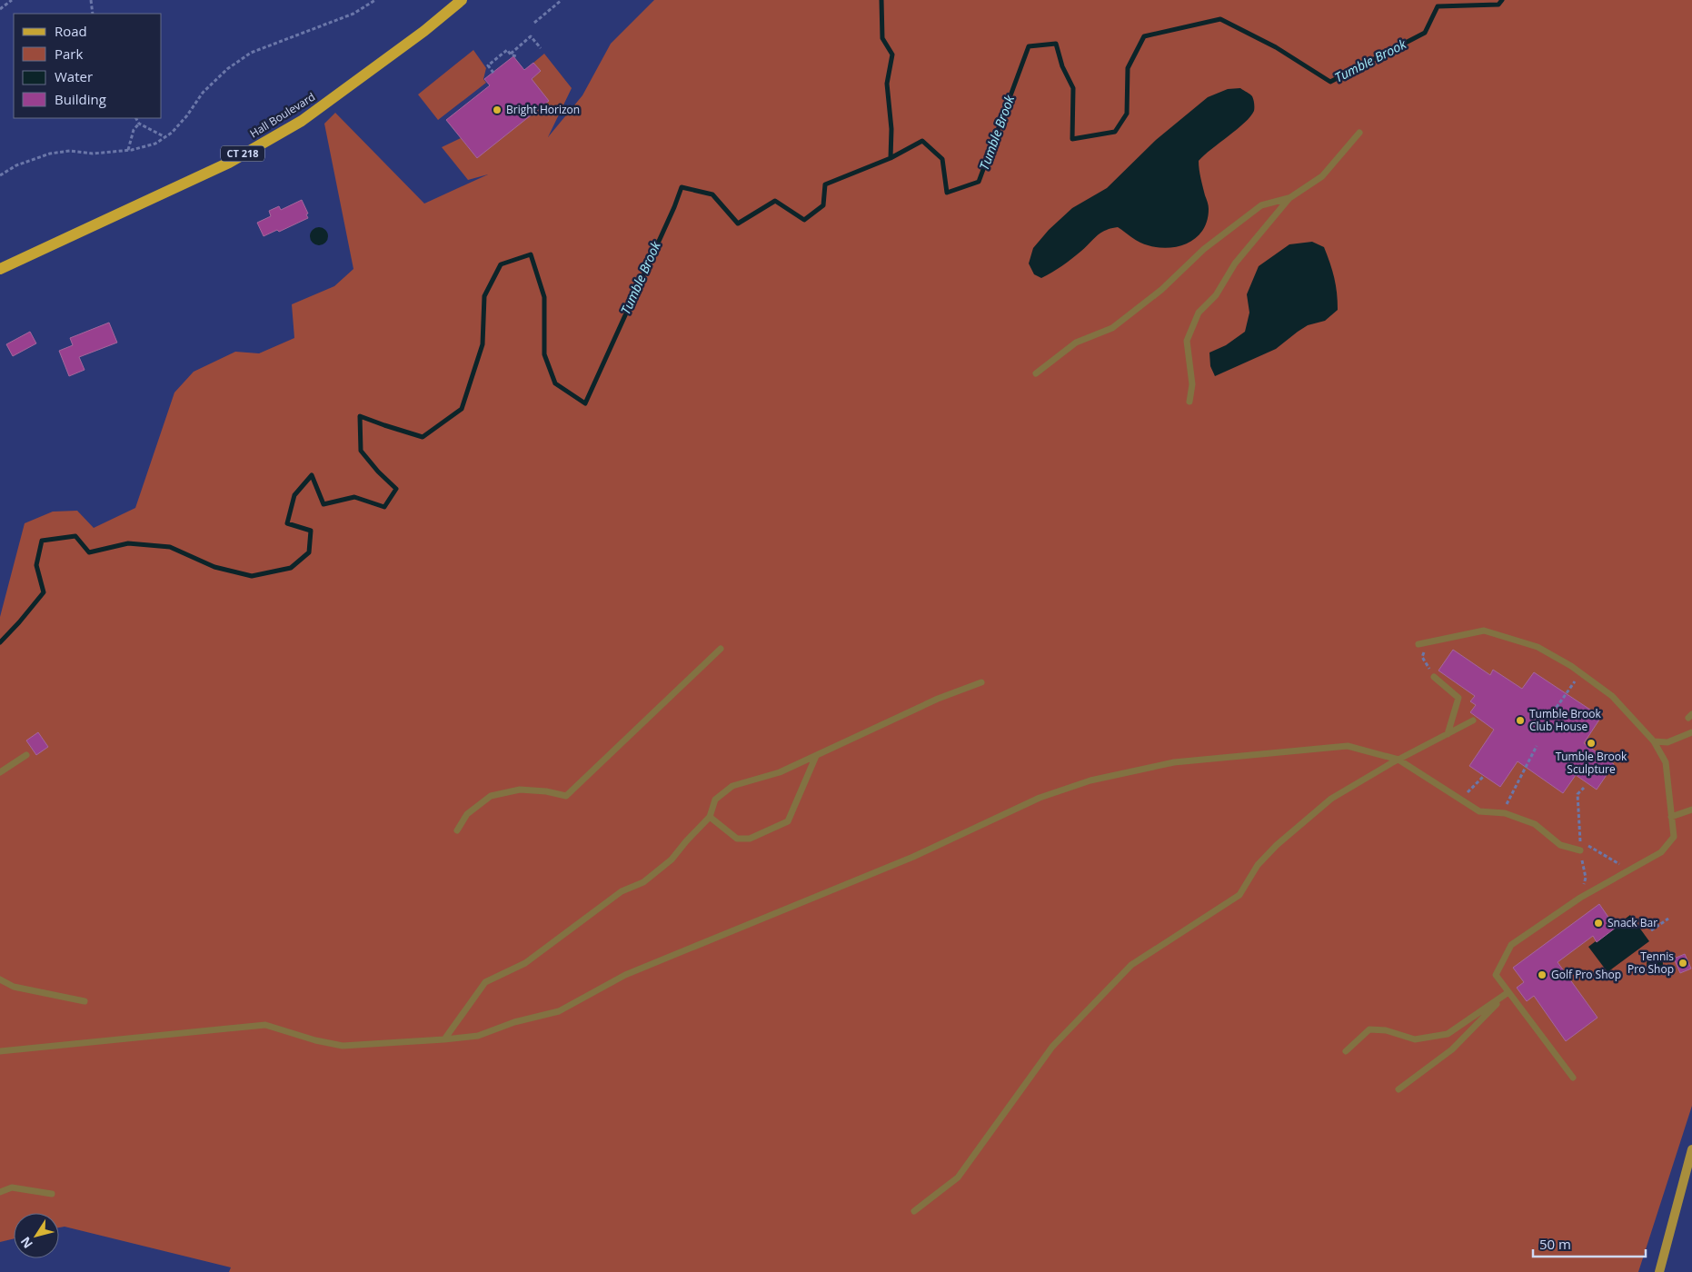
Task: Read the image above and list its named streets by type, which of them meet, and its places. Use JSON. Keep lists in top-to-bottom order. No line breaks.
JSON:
{"streets":{"main road":["Hall Boulevard","CT 218"]},"water":["Tumble Brook"],"places":["Bright Horizon","Tumble Brook Club House","Tumble Brook Sculpture","Snack Bar","Tennis Pro Shop","Golf Pro Shop"],"legend":["Road","Park","Water","Building"],"scale_bar":"50 m","north":"bottom left"}
